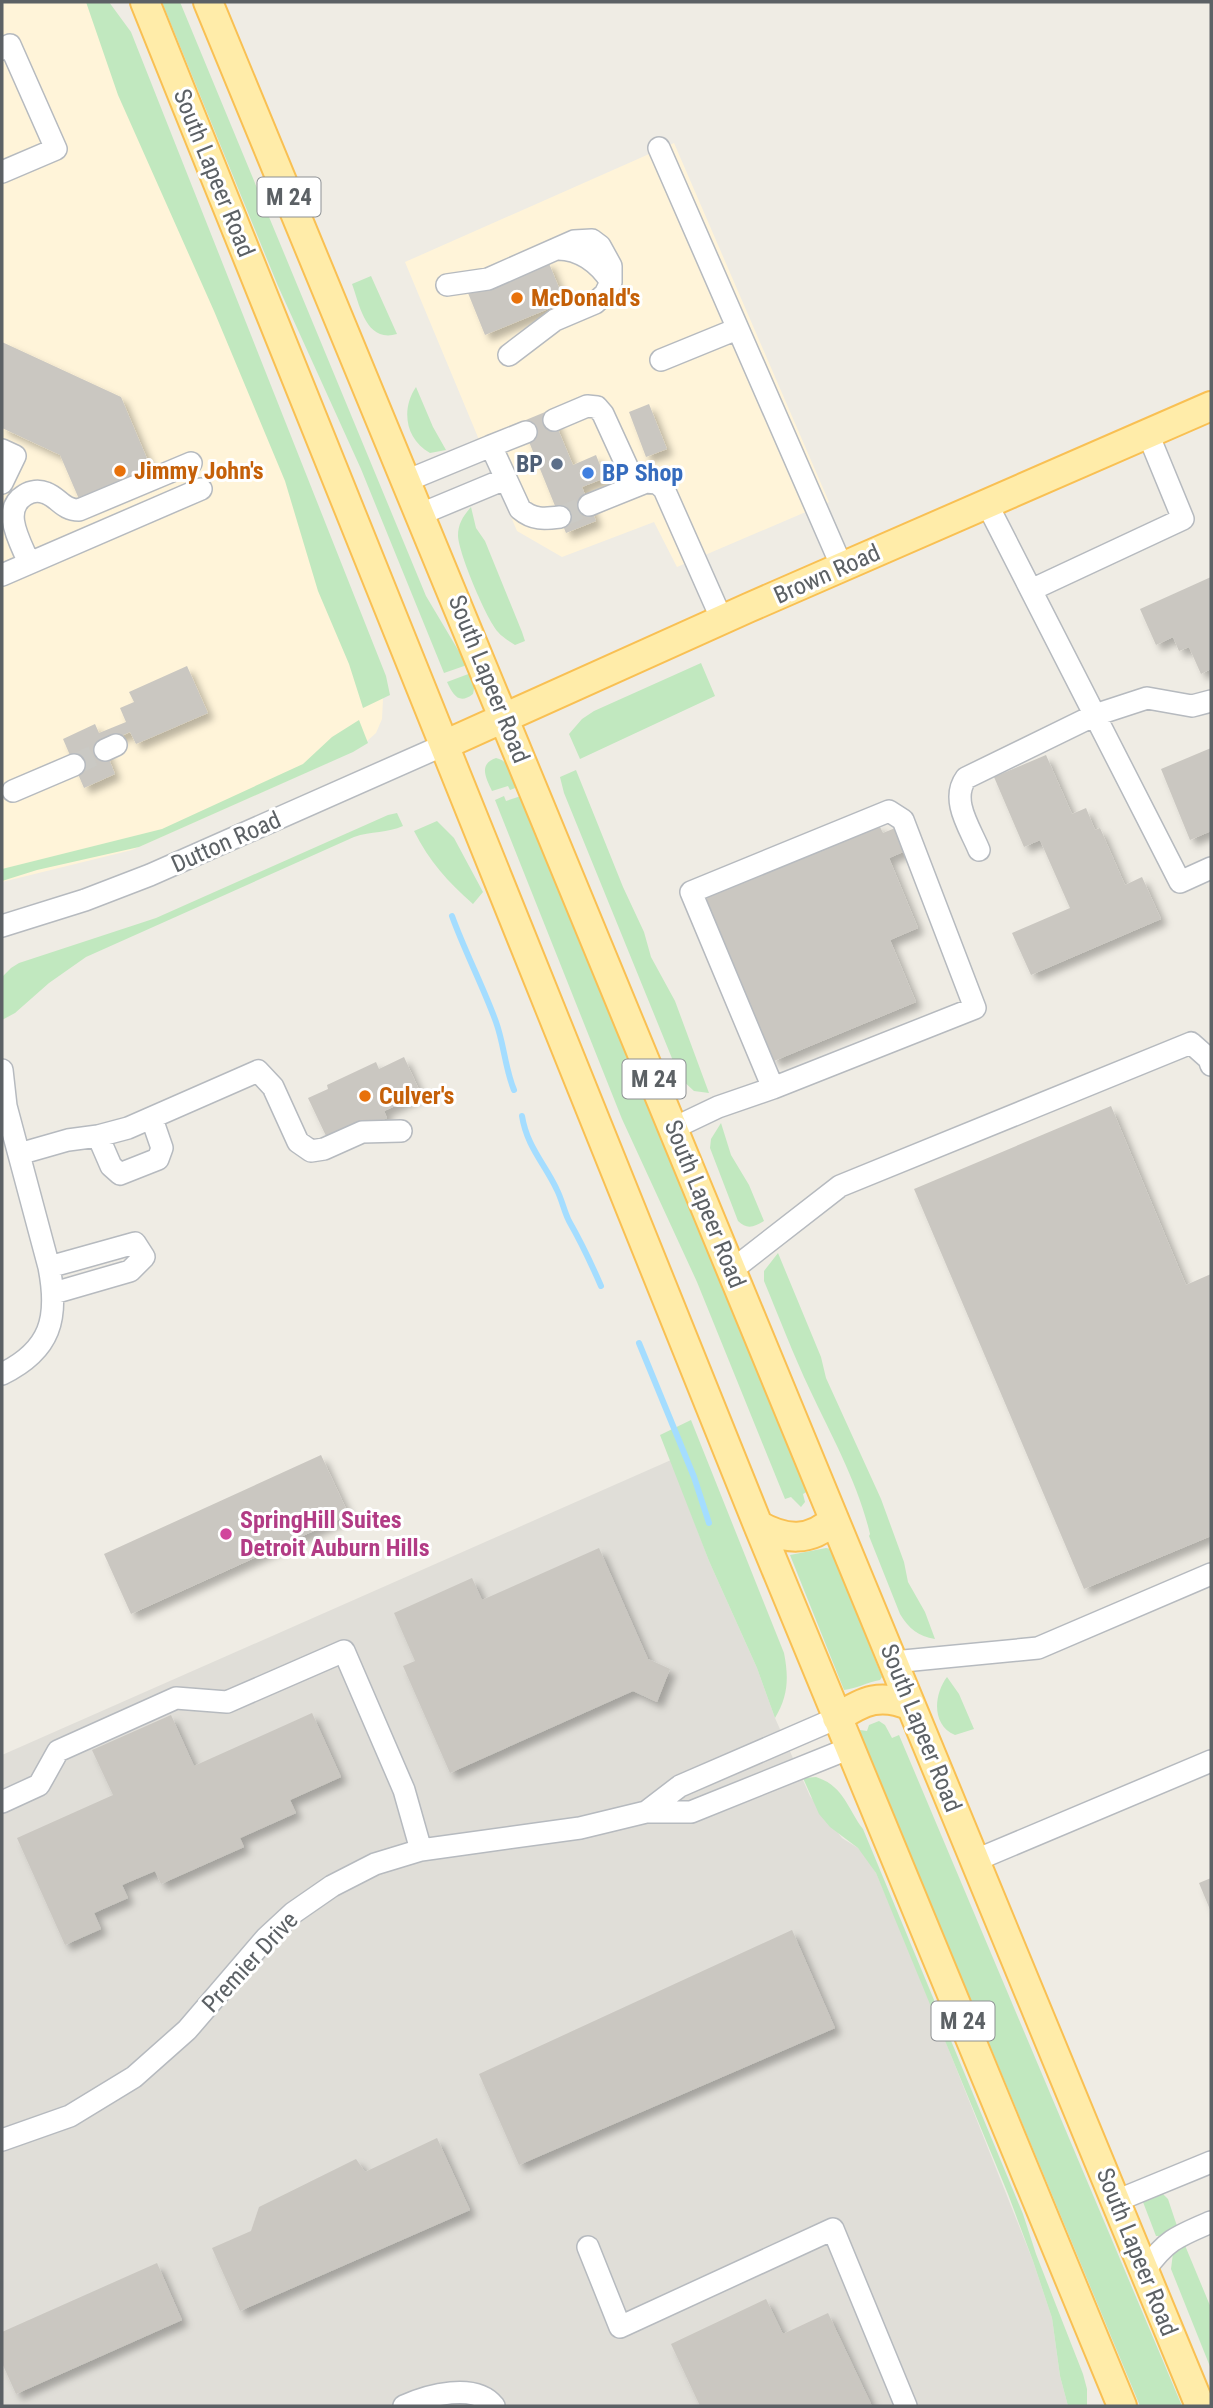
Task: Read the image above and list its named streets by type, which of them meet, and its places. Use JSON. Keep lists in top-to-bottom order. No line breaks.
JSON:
{"streets":{"main road":["South Lapeer Road","M 24","Brown Road"],"street":["Dutton Road","Premier Drive"]},"crossings":[["South Lapeer Road","Brown Road"],["South Lapeer Road","Dutton Road"],["South Lapeer Road","Premier Drive"],["Brown Road","Dutton Road"]],"places":["McDonald's","BP","Jimmy John's","BP Shop","Culver's","SpringHill Suites Detroit Auburn Hills"]}
